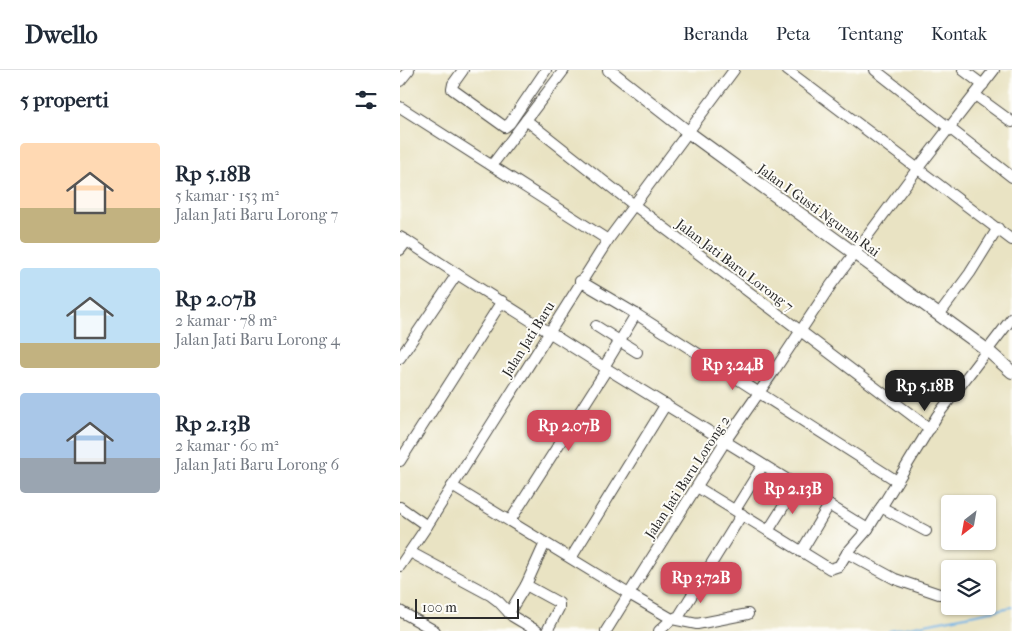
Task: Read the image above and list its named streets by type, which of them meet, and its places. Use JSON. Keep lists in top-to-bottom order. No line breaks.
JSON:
{"streets":{"main road":["Jalan I Gusti Ngurah Rai"],"street":["Jalan Jati Baru Lorong 7","Jalan Jati Baru","Jalan Jati Baru Lorong 2"]},"crossings":[["Jalan I Gusti Ngurah Rai","Jalan Jati Baru"],["Jalan I Gusti Ngurah Rai","Jalan Jati Baru Lorong 2"],["Jalan Jati Baru Lorong 7","Jalan Jati Baru"],["Jalan Jati Baru Lorong 7","Jalan Jati Baru Lorong 2"]],"scale_bar":"100 m","north":"bottom left","page":{"header":"Dwello","nav":["Beranda","Peta","Tentang","Kontak"],"heading":"5 properti","list":[{"name":"Rp 5.18B","note":"5 kamar · 153 m² · Jalan Jati Baru Lorong 7"},{"name":"Rp 2.07B","note":"2 kamar · 78 m² · Jalan Jati Baru Lorong 4"},{"name":"Rp 2.13B","note":"2 kamar · 60 m² · Jalan Jati Baru Lorong 6"}],"price":["Rp 3.24B","Rp 5.18B","Rp 2.07B","Rp 2.13B","Rp 3.72B"],"scale":"100 m"}}
